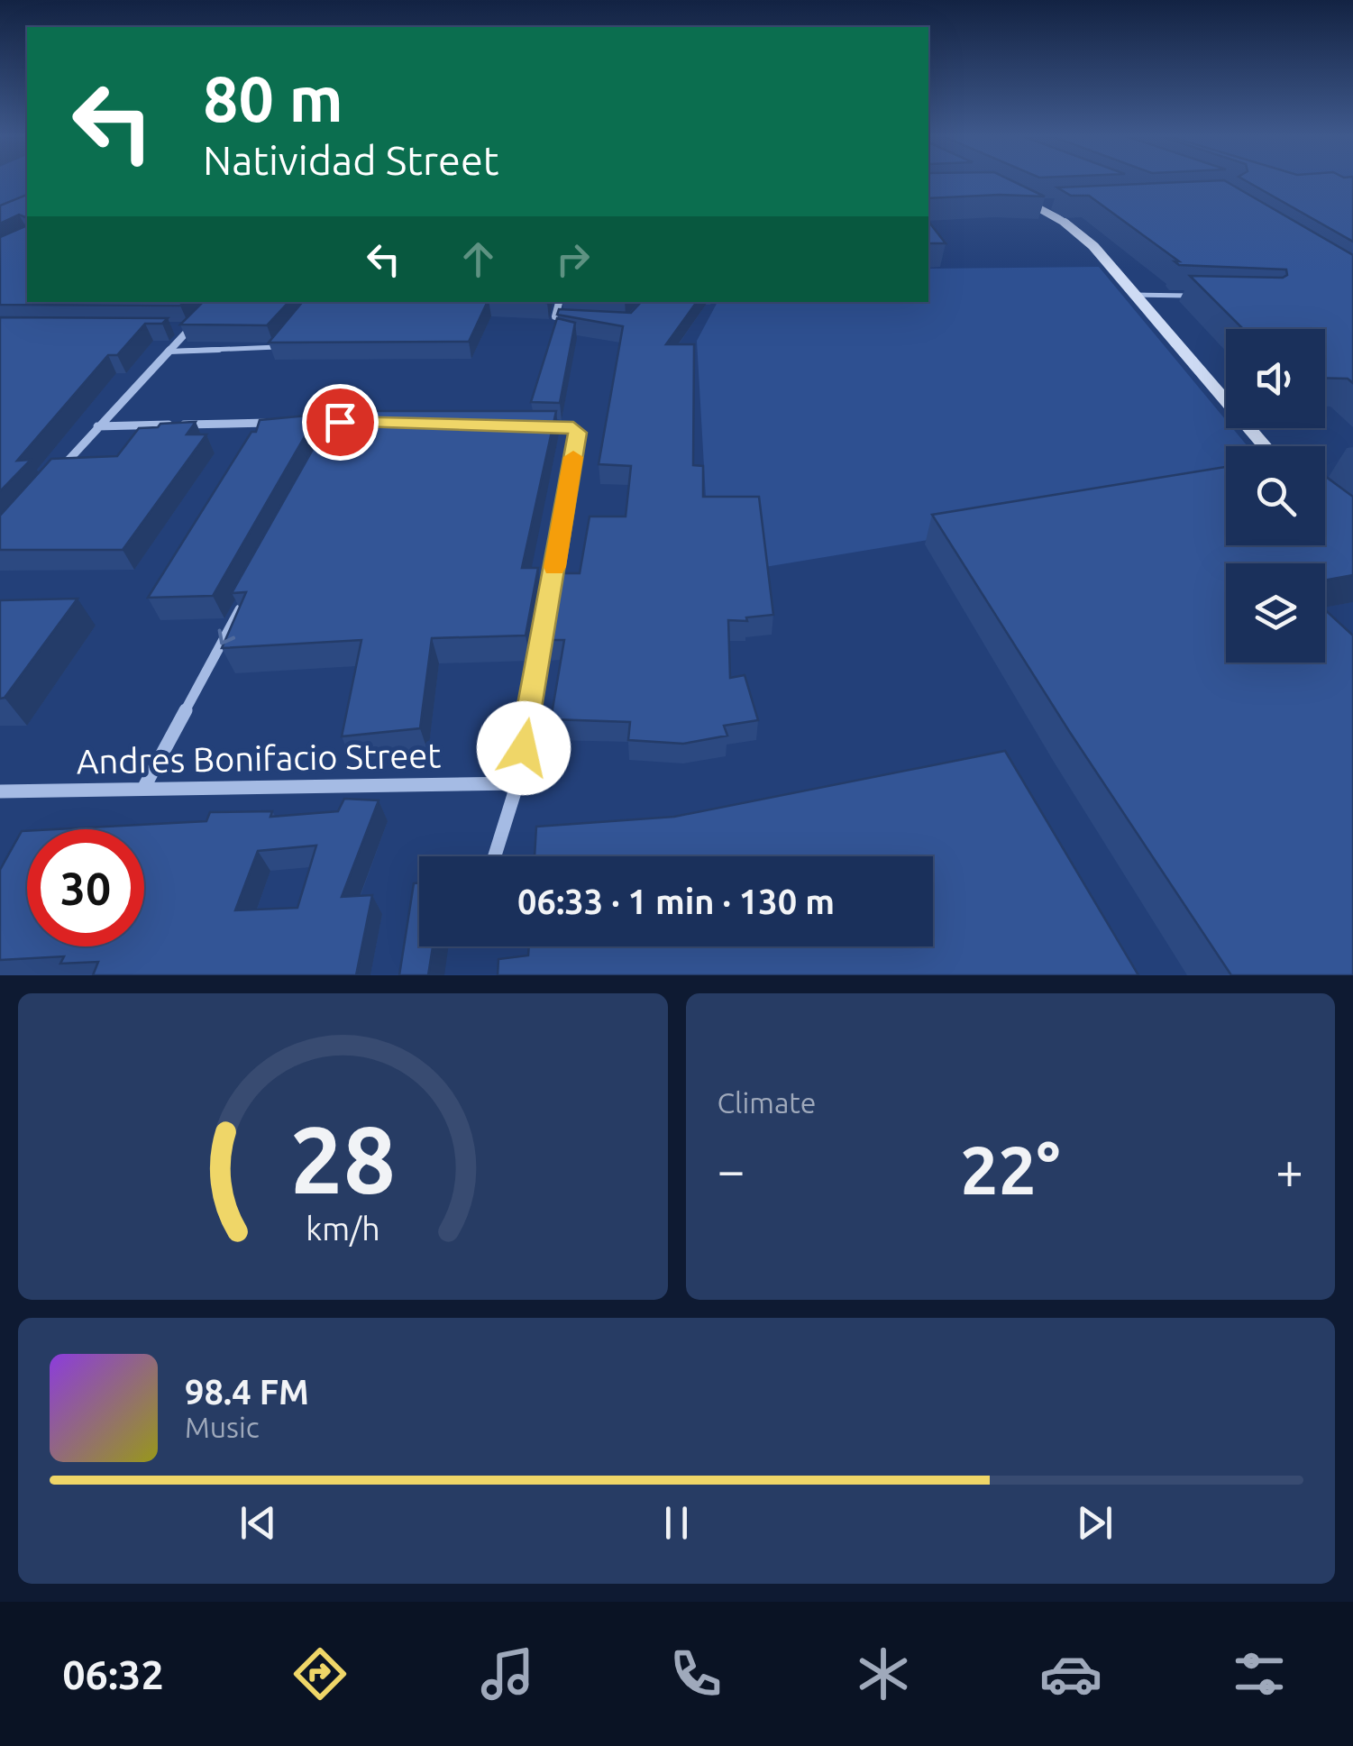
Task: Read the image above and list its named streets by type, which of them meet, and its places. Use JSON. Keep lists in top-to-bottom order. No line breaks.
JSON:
{"streets":{"street":["Andres Bonifacio Street"]},"page":{"turn":["80 m","Natividad Street"],"limit":"30","trip":"06:33 · 1 min · 130 m","tile":"Climate","heat":["−","22°","+"],"song":["98.4 FM","Music"],"tabs":"06:32","gauge":["28","km/h"]}}
